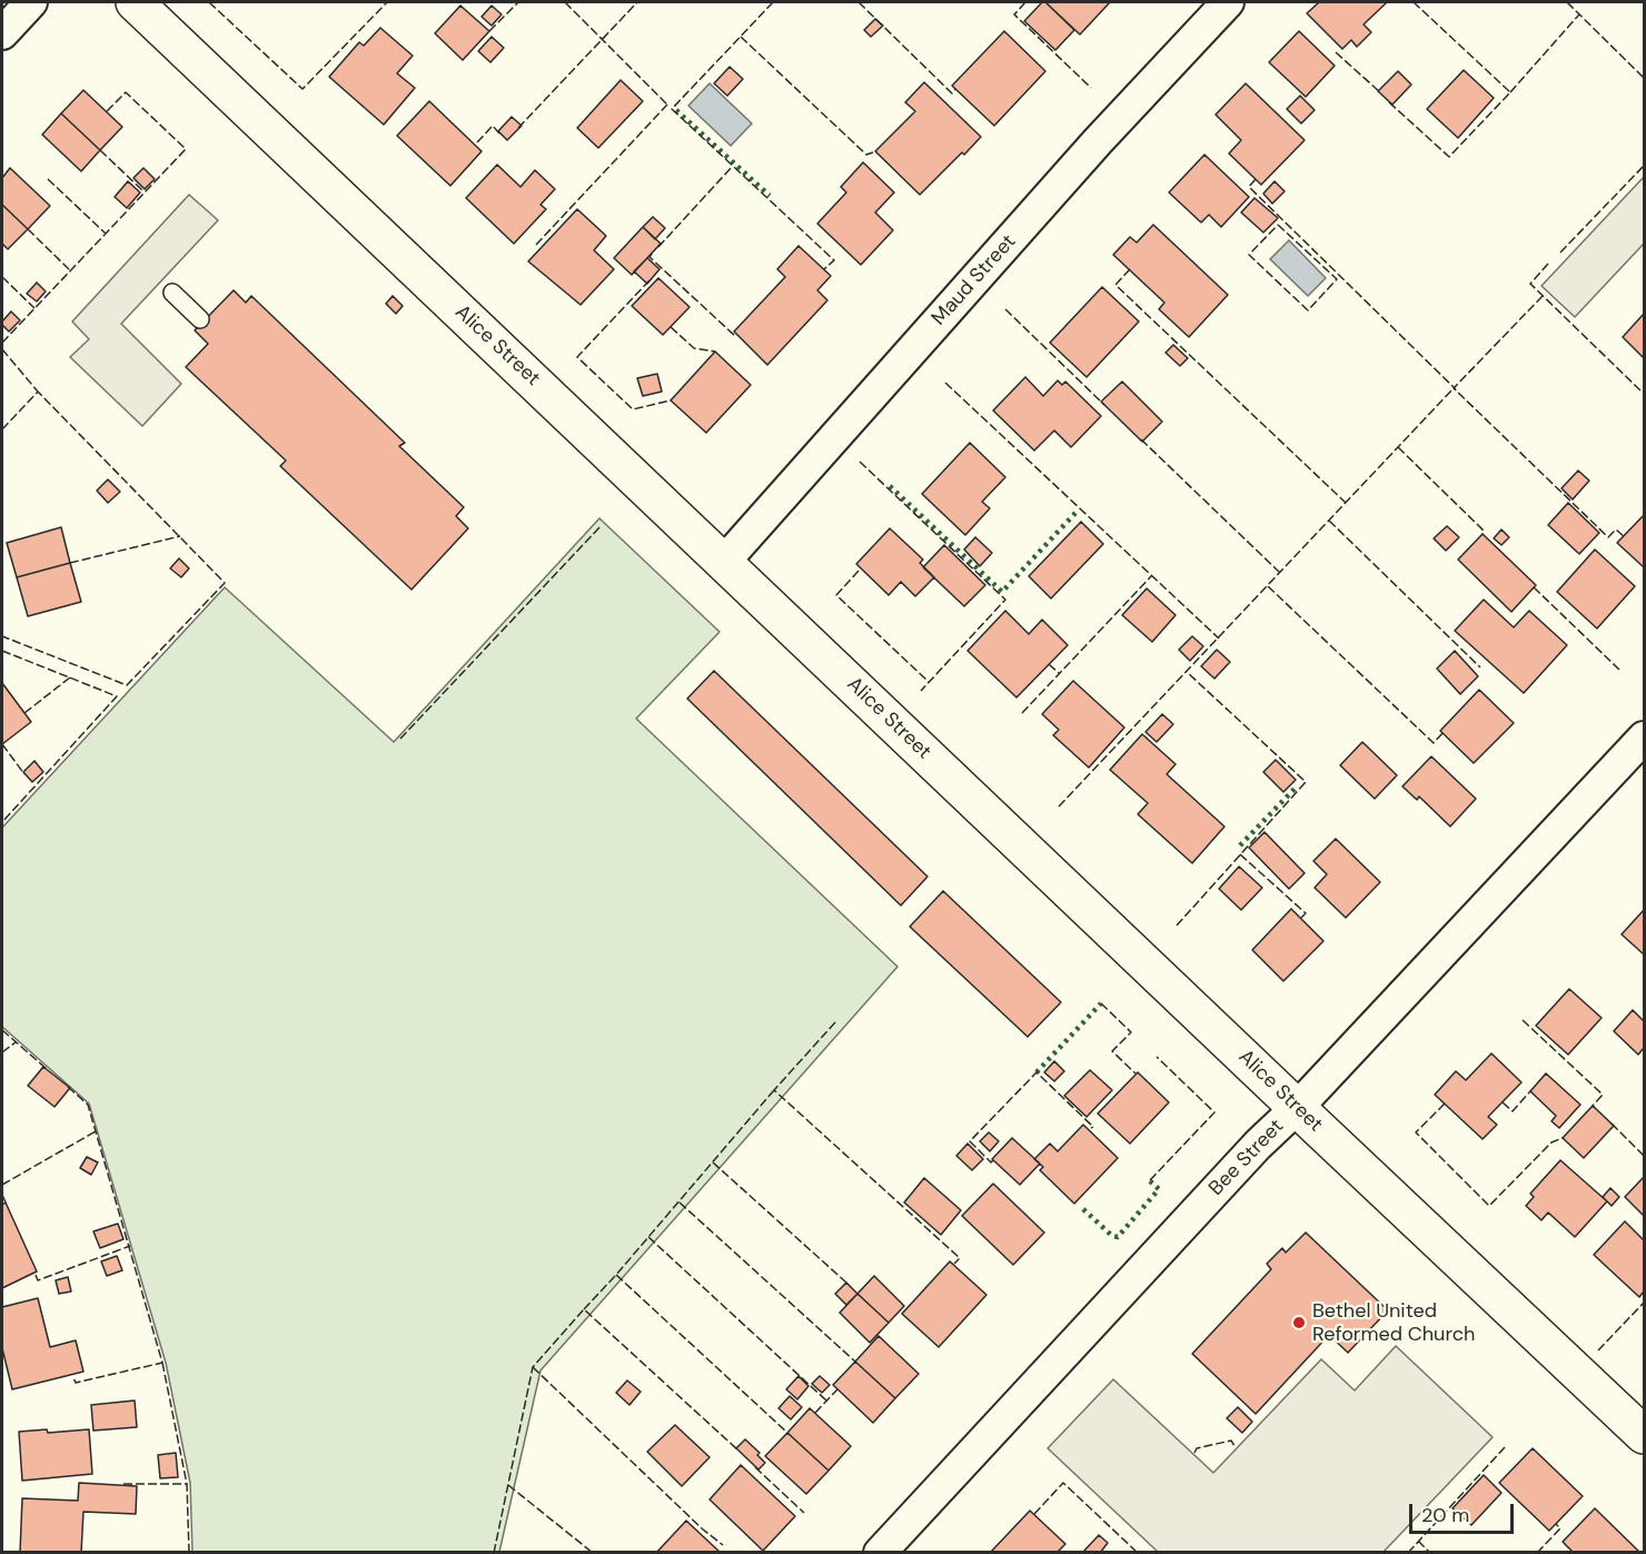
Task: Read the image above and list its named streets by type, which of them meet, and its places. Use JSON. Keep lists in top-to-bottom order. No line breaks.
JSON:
{"streets":{"street":["Maud Street","Alice Street","Bee Street"]},"crossings":[["Maud Street","Alice Street"],["Alice Street","Bee Street"]],"places":["Bethel United Reformed Church"],"scale_bar":"20 m"}
